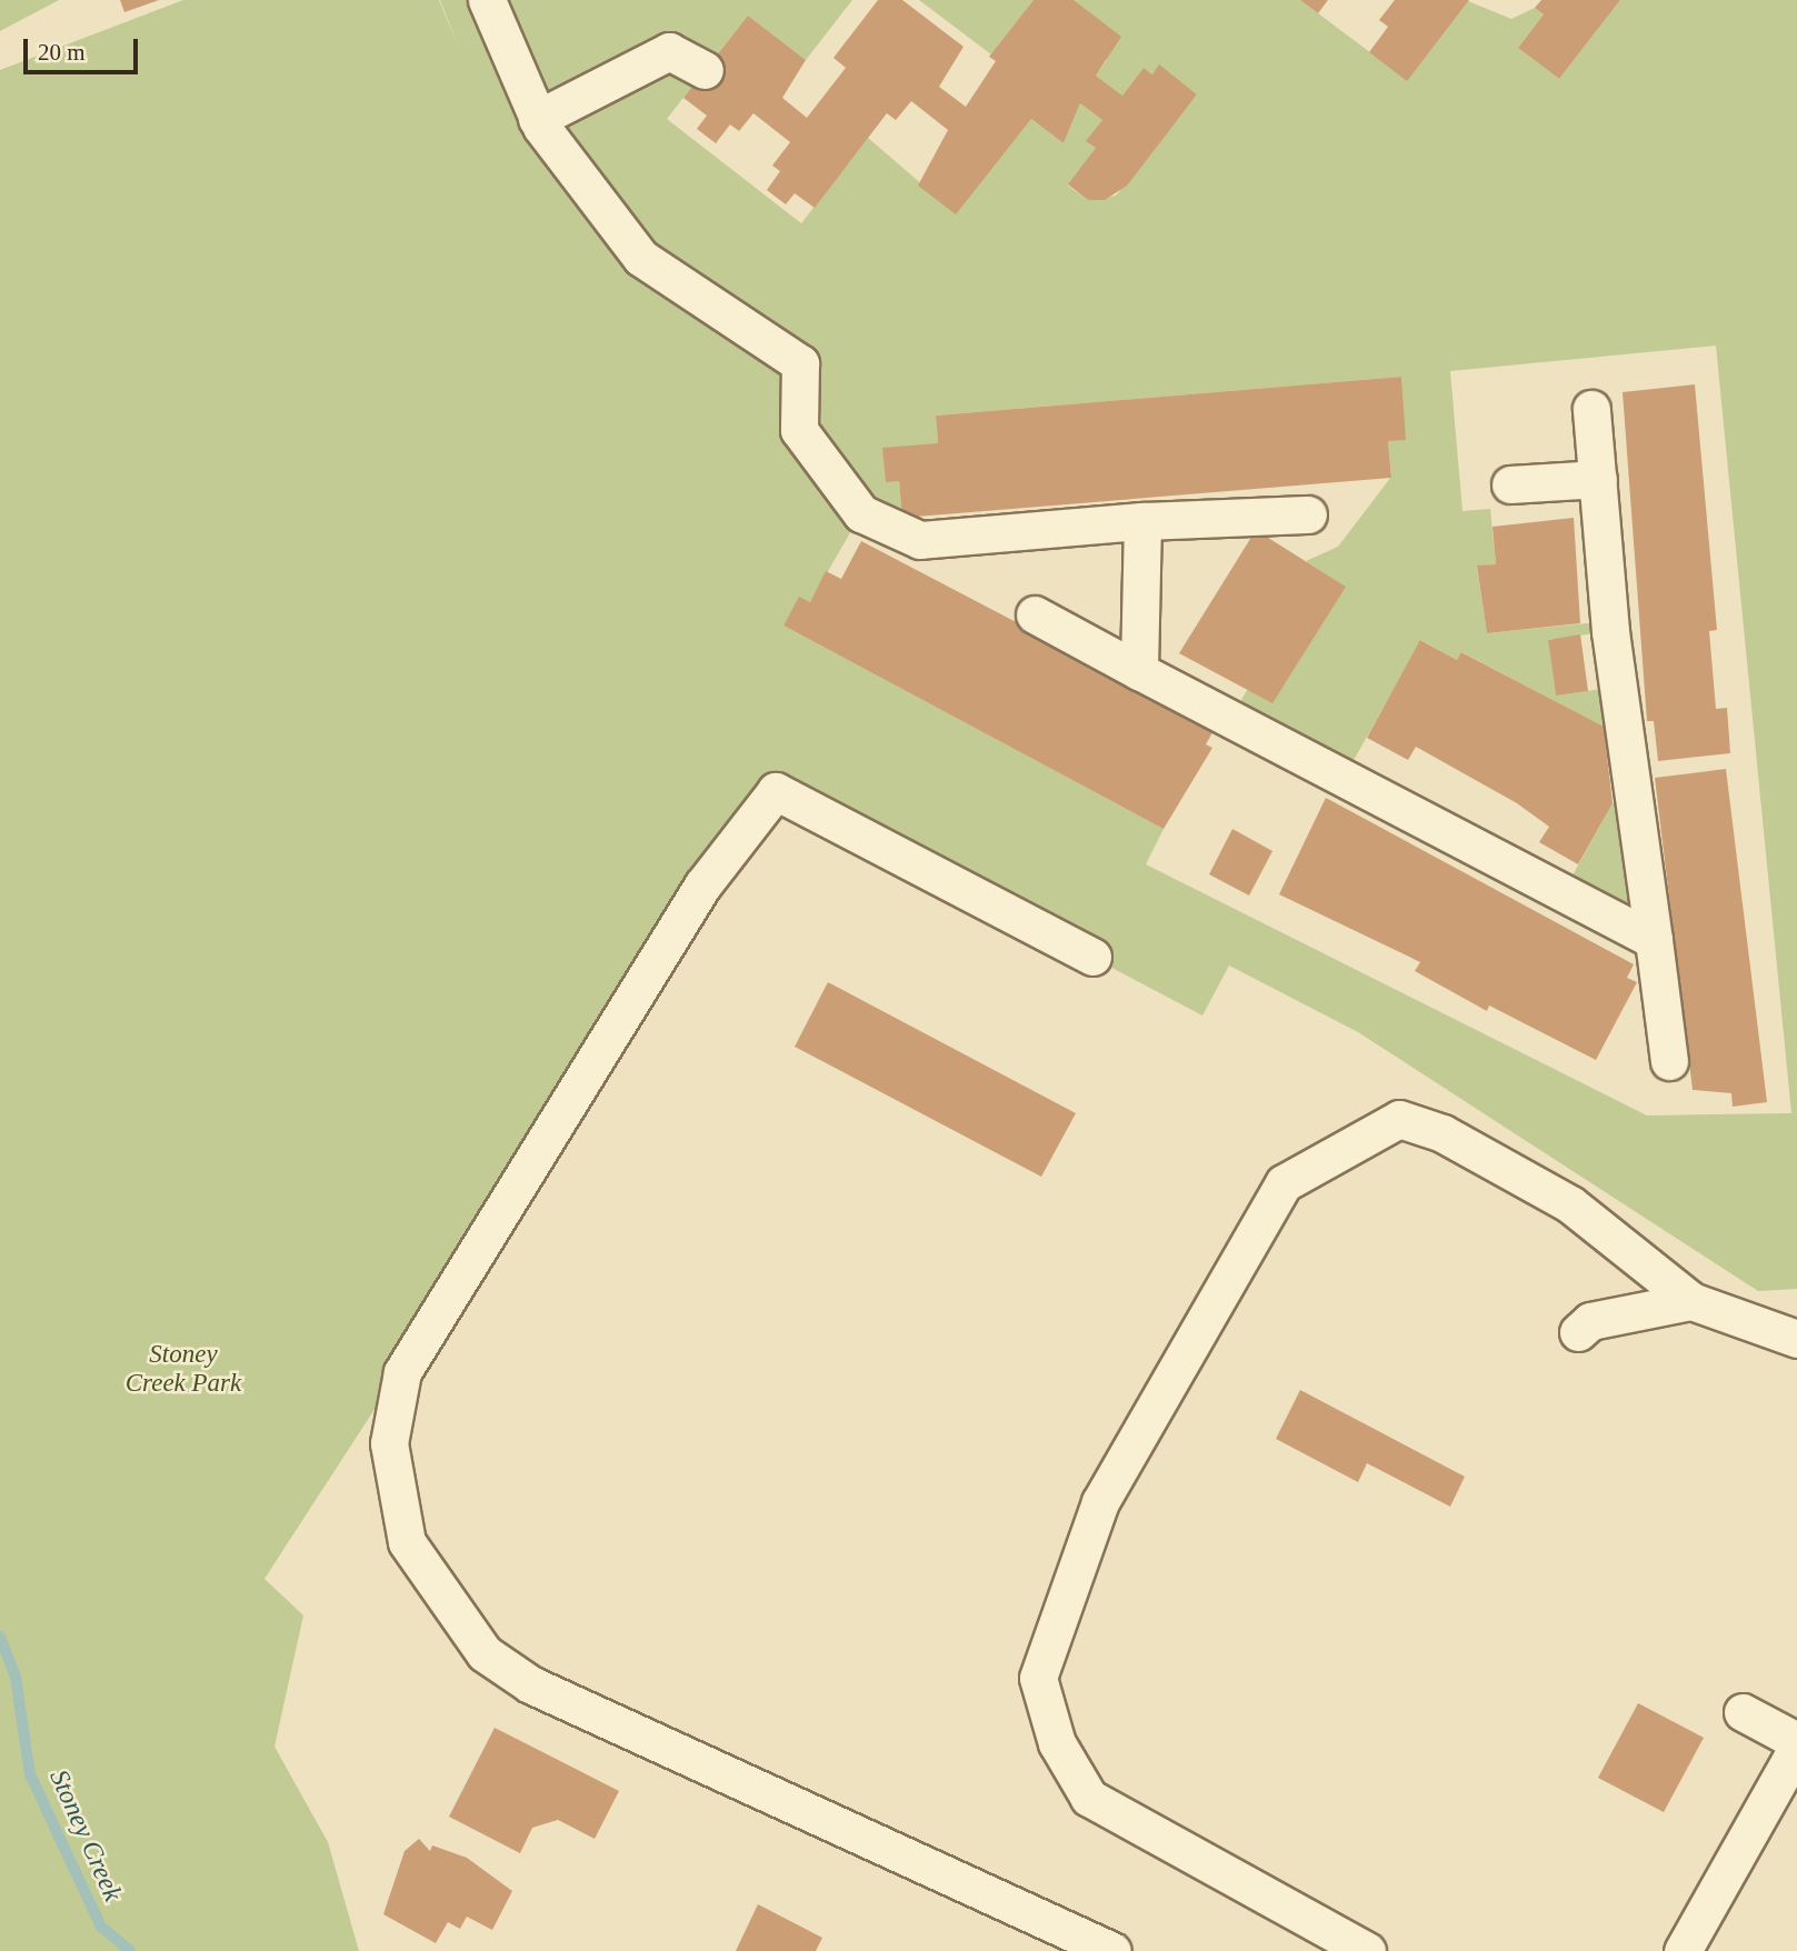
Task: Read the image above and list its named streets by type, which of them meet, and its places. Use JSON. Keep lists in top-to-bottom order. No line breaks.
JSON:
{"water":["Stoney Creek"],"parks":["Stoney Creek Park"],"scale_bar":"20 m"}
